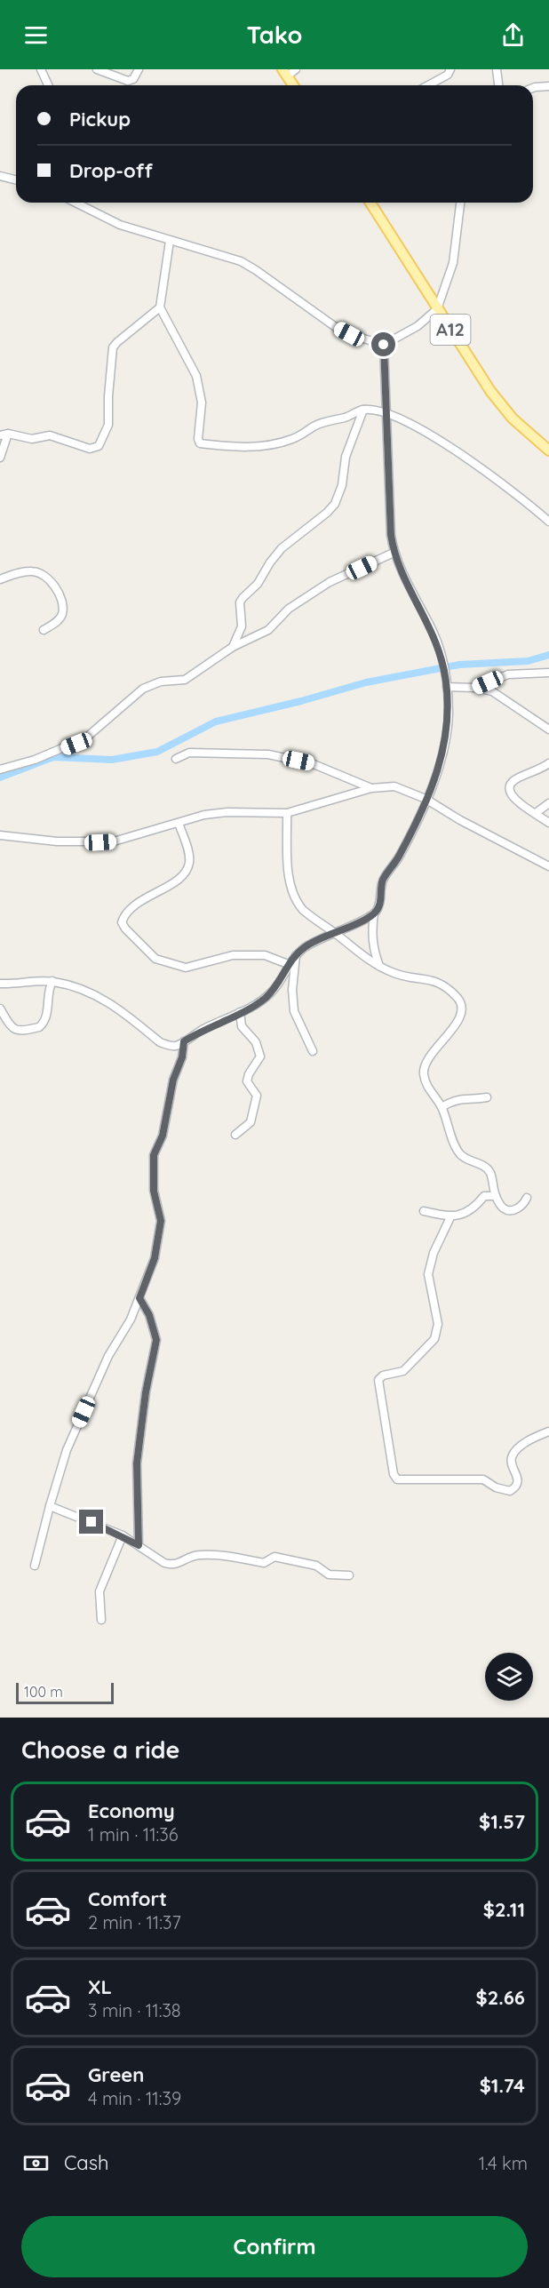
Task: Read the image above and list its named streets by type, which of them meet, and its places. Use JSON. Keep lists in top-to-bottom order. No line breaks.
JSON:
{"streets":{"main road":["A12"]},"scale_bar":"100 m","page":{"header":"Tako","banner":["Pickup","Drop-off"],"scale":"100 m","heading":"Choose a ride","list":[{"name":"Economy","note":"1 min · 11:36","value":"$1.57"},{"name":"Comfort","note":"2 min · 11:37","value":"$2.11"},{"name":"XL","note":"3 min · 11:38","value":"$2.66"},{"name":"Green","note":"4 min · 11:39","value":"$1.74"}],"pay":["Cash","1.4 km"],"buttons":"Confirm"}}
